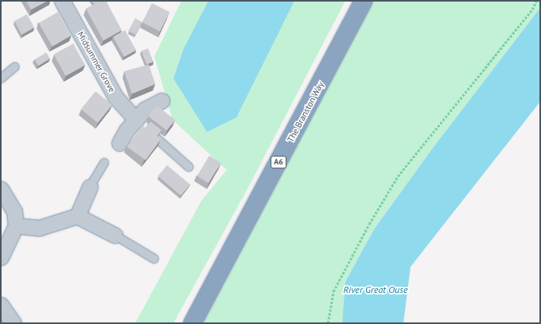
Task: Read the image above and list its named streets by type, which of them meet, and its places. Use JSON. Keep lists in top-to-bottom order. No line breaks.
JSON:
{"streets":{"highway":["The Branston Way","A6"],"street":["Midsummer Grove"]},"water":["River Great Ouse"]}
